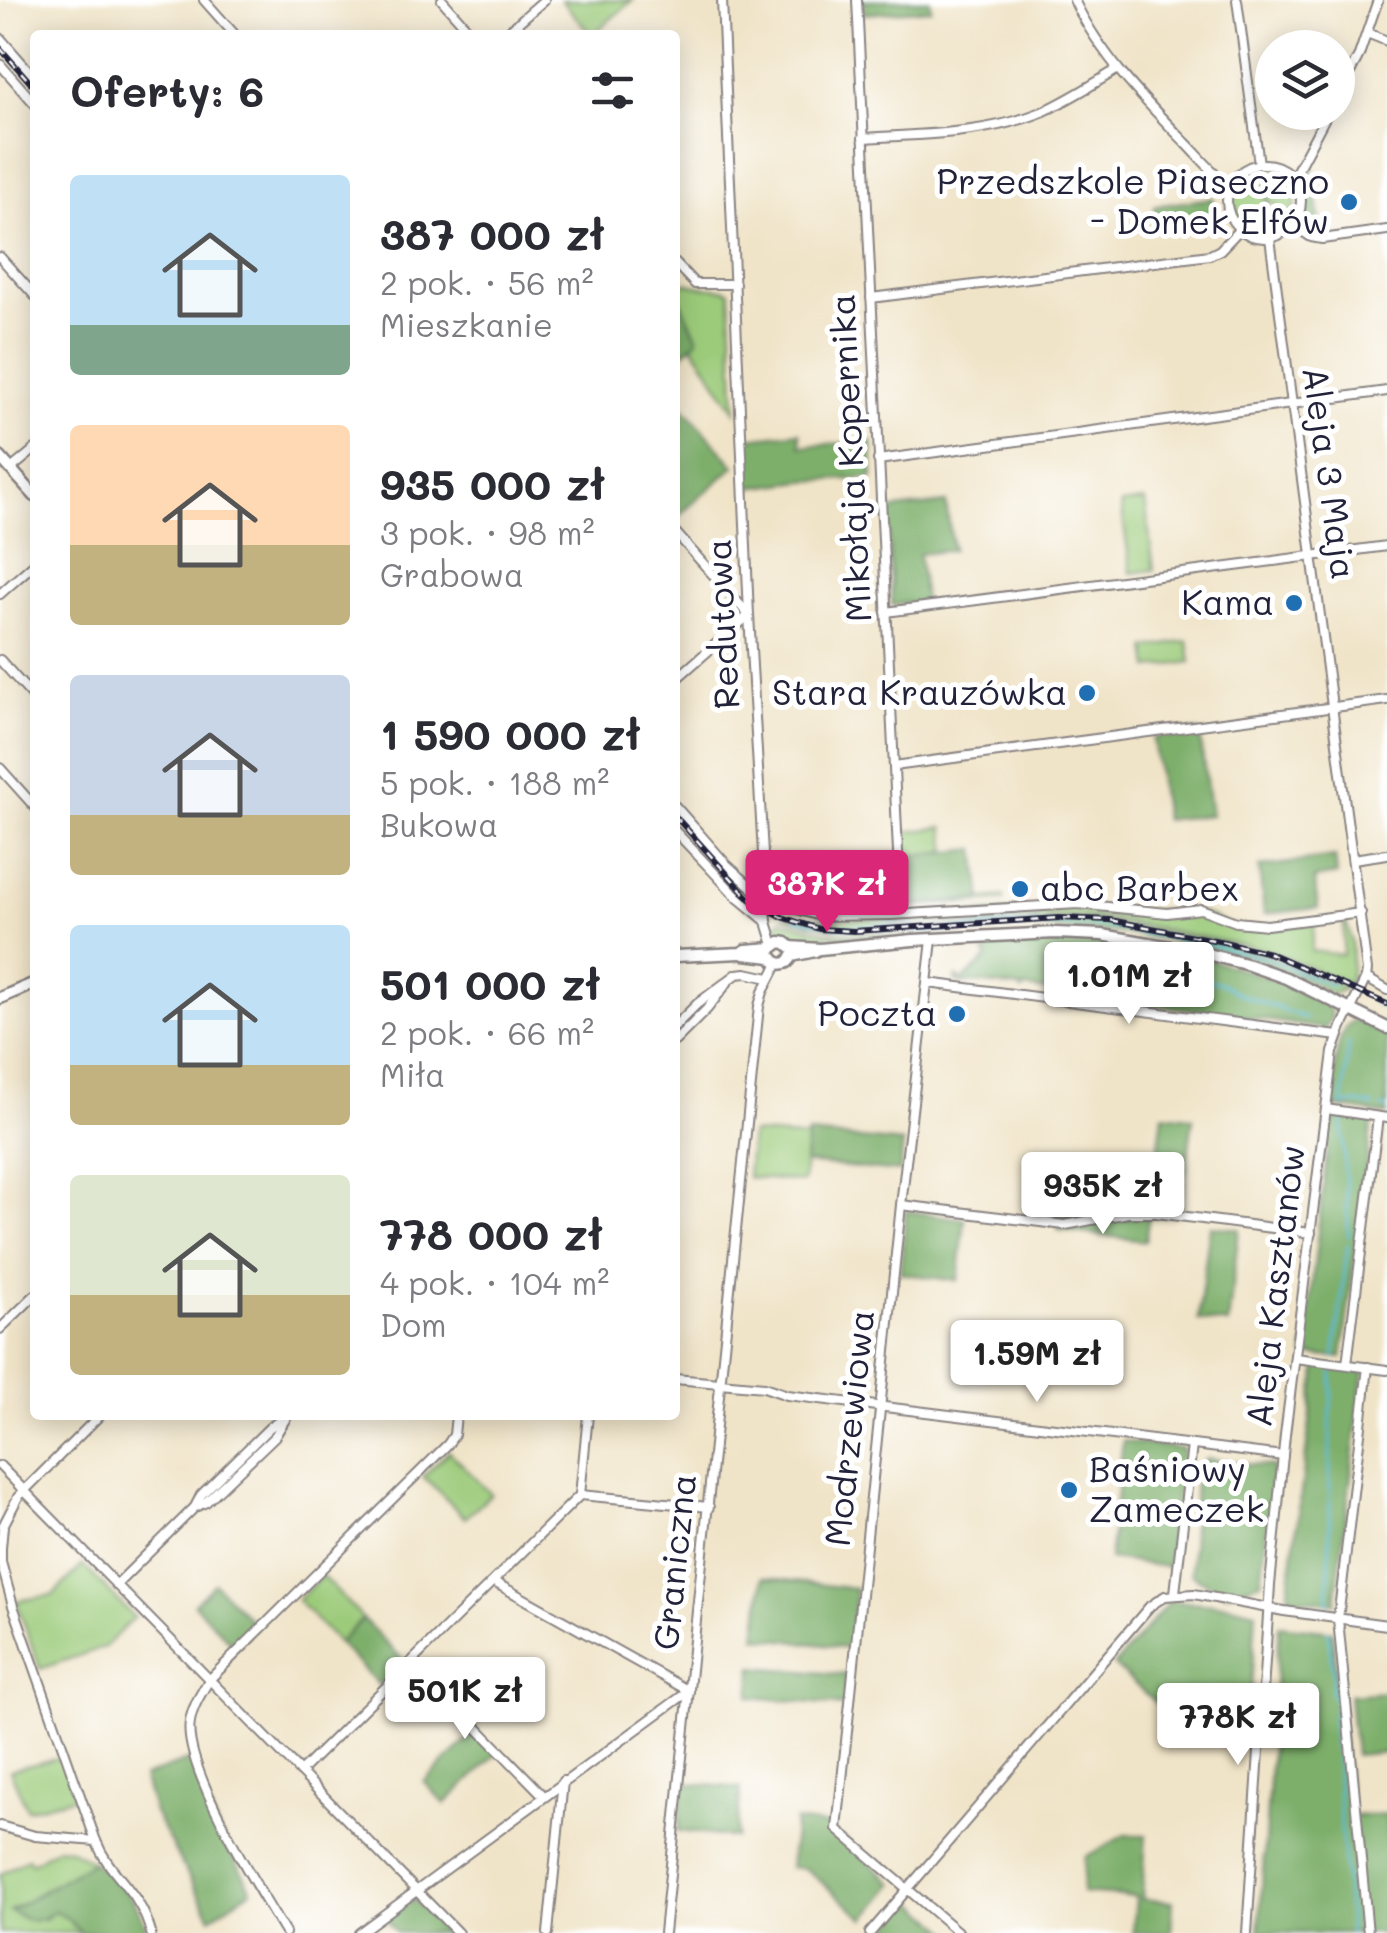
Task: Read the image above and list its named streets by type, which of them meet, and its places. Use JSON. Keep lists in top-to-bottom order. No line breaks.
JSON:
{"streets":{"street":["Mikołaja Kopernika","Aleja 3 Maja","Redutowa","Aleja Kasztanów","Modrzewiowa","Graniczna"]},"crossings":[["Redutowa","Graniczna"]],"places":["Przedszkole Piaseczno - Domek Elfów","Kama","Stara Krauzówka","abc Barbex","Poczta","Baśniowy Zameczek"],"page":{"heading":"Oferty: 6","list":[{"name":"387 000 zł","note":"2 pok. · 56 m² · Mieszkanie"},{"name":"935 000 zł","note":"3 pok. · 98 m² · Grabowa"},{"name":"1 590 000 zł","note":"5 pok. · 188 m² · Bukowa"},{"name":"501 000 zł","note":"2 pok. · 66 m² · Miła"},{"name":"778 000 zł","note":"4 pok. · 104 m² · Dom"}],"price":["387K zł","1.01M zł","935K zł","1.59M zł","501K zł","778K zł"]}}
